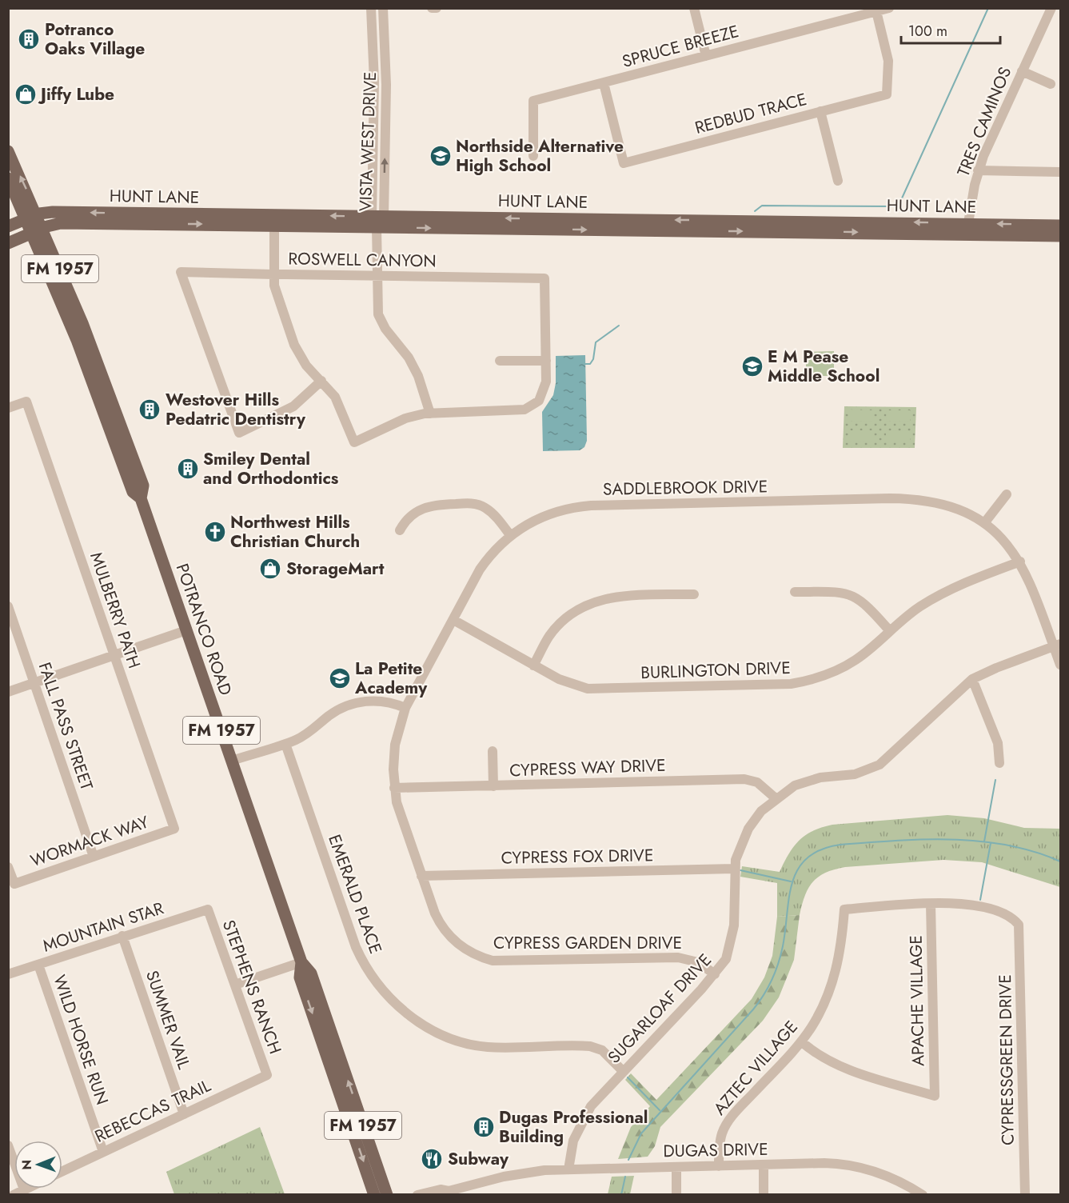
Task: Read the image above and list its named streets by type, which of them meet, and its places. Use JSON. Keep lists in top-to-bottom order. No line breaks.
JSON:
{"streets":{"main road":["HUNT LANE","FM 1957","POTRANCO ROAD"],"street":["SPRUCE BREEZE","REDBUD TRACE","TRES CAMINOS","VISTA WEST DRIVE","ROSWELL CANYON","SADDLEBROOK DRIVE","MULBERRY PATH","BURLINGTON DRIVE","FALL PASS STREET","CYPRESS WAY DRIVE","WORMACK WAY","CYPRESS FOX DRIVE","EMERALD PLACE","MOUNTAIN STAR","CYPRESS GARDEN DRIVE","STEPHENS RANCH","APACHE VILLAGE","SUGARLOAF DRIVE","SUMMER VAIL","WILD HORSE RUN","CYPRESSGREEN DRIVE","AZTEC VILLAGE","REBECCAS TRAIL","DUGAS DRIVE"]},"crossings":[["SPRUCE BREEZE","REDBUD TRACE"],["TRES CAMINOS","HUNT LANE"],["VISTA WEST DRIVE","HUNT LANE"],["VISTA WEST DRIVE","ROSWELL CANYON"],["HUNT LANE","POTRANCO ROAD"],["SADDLEBROOK DRIVE","BURLINGTON DRIVE"],["SADDLEBROOK DRIVE","CYPRESS WAY DRIVE"],["SADDLEBROOK DRIVE","CYPRESS GARDEN DRIVE"],["SADDLEBROOK DRIVE","SUGARLOAF DRIVE"],["MULBERRY PATH","WORMACK WAY"],["FALL PASS STREET","WORMACK WAY"],["CYPRESS WAY DRIVE","CYPRESS GARDEN DRIVE"],["CYPRESS WAY DRIVE","SUGARLOAF DRIVE"],["CYPRESS FOX DRIVE","CYPRESS GARDEN DRIVE"],["CYPRESS FOX DRIVE","SUGARLOAF DRIVE"],["EMERALD PLACE","SUGARLOAF DRIVE"],["MOUNTAIN STAR","STEPHENS RANCH"],["MOUNTAIN STAR","SUMMER VAIL"],["MOUNTAIN STAR","WILD HORSE RUN"],["CYPRESS GARDEN DRIVE","SUGARLOAF DRIVE"],["STEPHENS RANCH","REBECCAS TRAIL"],["APACHE VILLAGE","CYPRESSGREEN DRIVE"],["APACHE VILLAGE","AZTEC VILLAGE"],["SUGARLOAF DRIVE","DUGAS DRIVE"],["SUMMER VAIL","REBECCAS TRAIL"],["WILD HORSE RUN","REBECCAS TRAIL"],["CYPRESSGREEN DRIVE","AZTEC VILLAGE"],["AZTEC VILLAGE","DUGAS DRIVE"]],"places":{"building":["Potranco Oaks Village","Westover Hills Pedatric Dentistry","Smiley Dental and Orthodontics","Dugas Professional Building"],"shop":["Jiffy Lube","StorageMart"],"school or university":["Northside Alternative High School","E M Pease Middle School","La Petite Academy"],"church":["Northwest Hills Christian Church"],"restaurant":["Subway"]},"scale_bar":"100 m","north":"left"}
